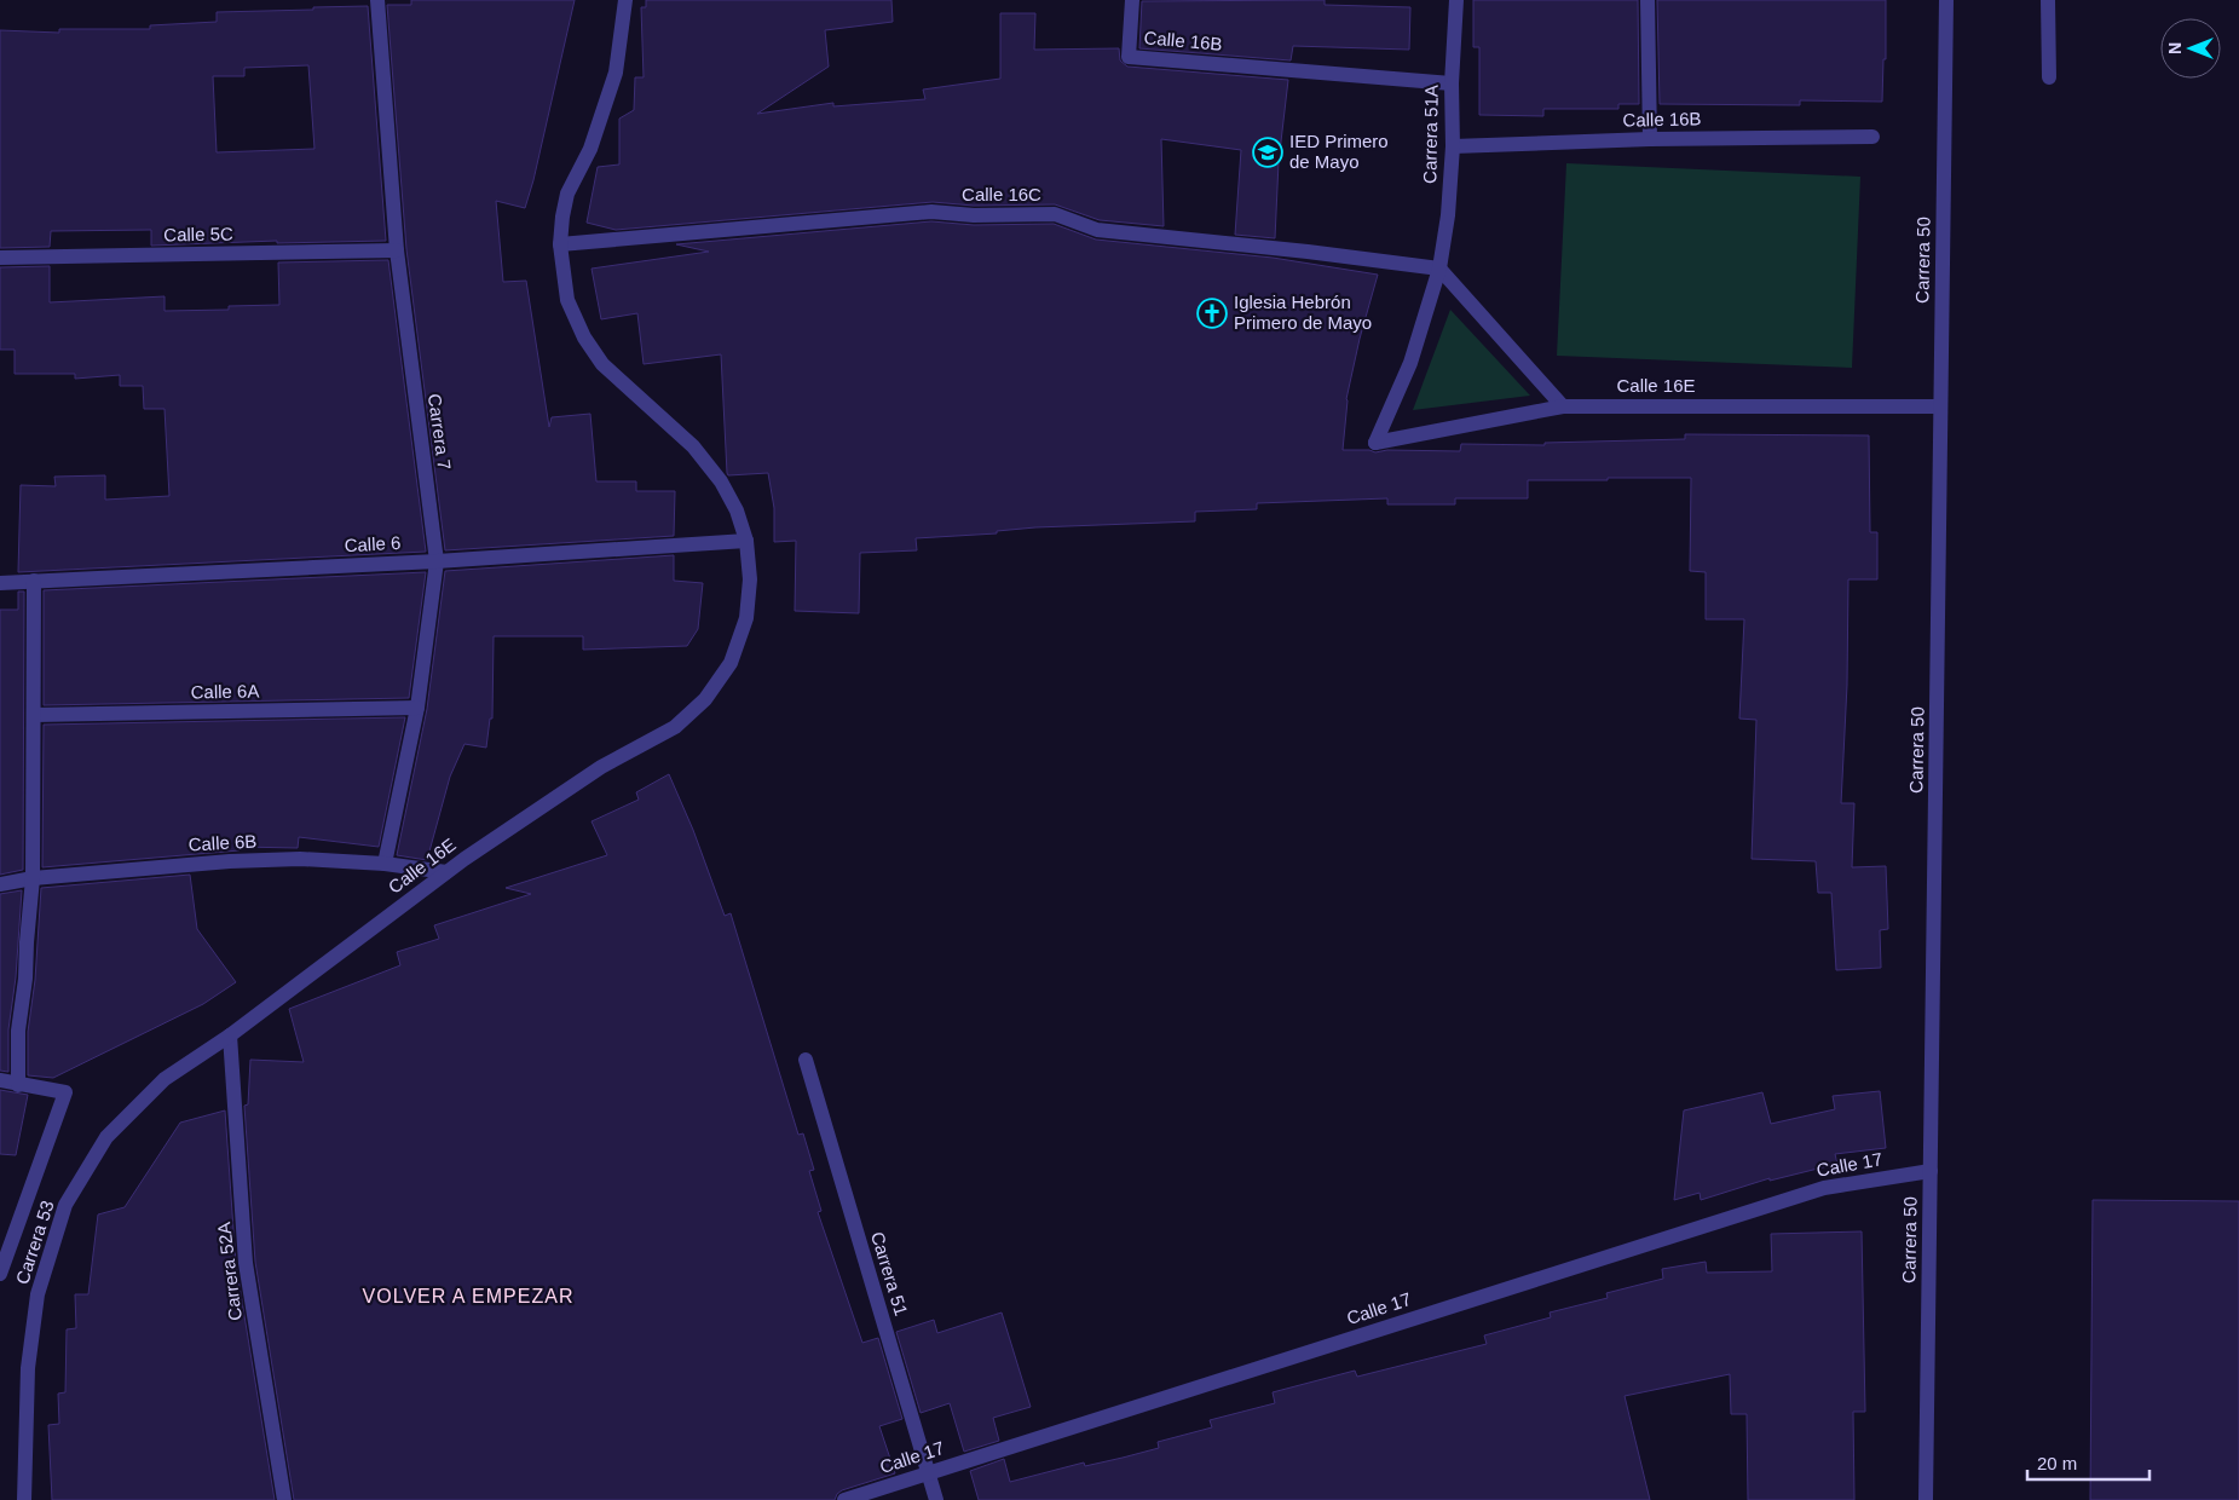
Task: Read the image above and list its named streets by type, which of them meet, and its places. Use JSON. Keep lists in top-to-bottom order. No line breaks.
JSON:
{"streets":{"street":["Calle 16B","Carrera 51A","Calle 16C","Calle 5C","Carrera 50","Calle 16E","Carrera 7","Calle 6","Calle 6A","Calle 6B","Calle 17","Carrera 53","Carrera 52A","Carrera 51"]},"crossings":[["Calle 16B","Carrera 51A"],["Carrera 51A","Calle 16C"],["Carrera 51A","Calle 16E"],["Calle 16C","Calle 16E"],["Calle 5C","Carrera 7"],["Carrera 50","Calle 16E"],["Carrera 50","Calle 17"],["Calle 16E","Calle 6"],["Calle 16E","Calle 6B"],["Calle 16E","Carrera 53"],["Calle 16E","Carrera 52A"],["Carrera 7","Calle 6"],["Carrera 7","Calle 6A"],["Carrera 7","Calle 6B"],["Calle 17","Carrera 51"]],"districts":["VOLVER A EMPEZAR"],"places":{"school or university":["IED Primero de Mayo"],"church":["Iglesia Hebrón Primero de Mayo"]},"scale_bar":"20 m","north":"left"}
